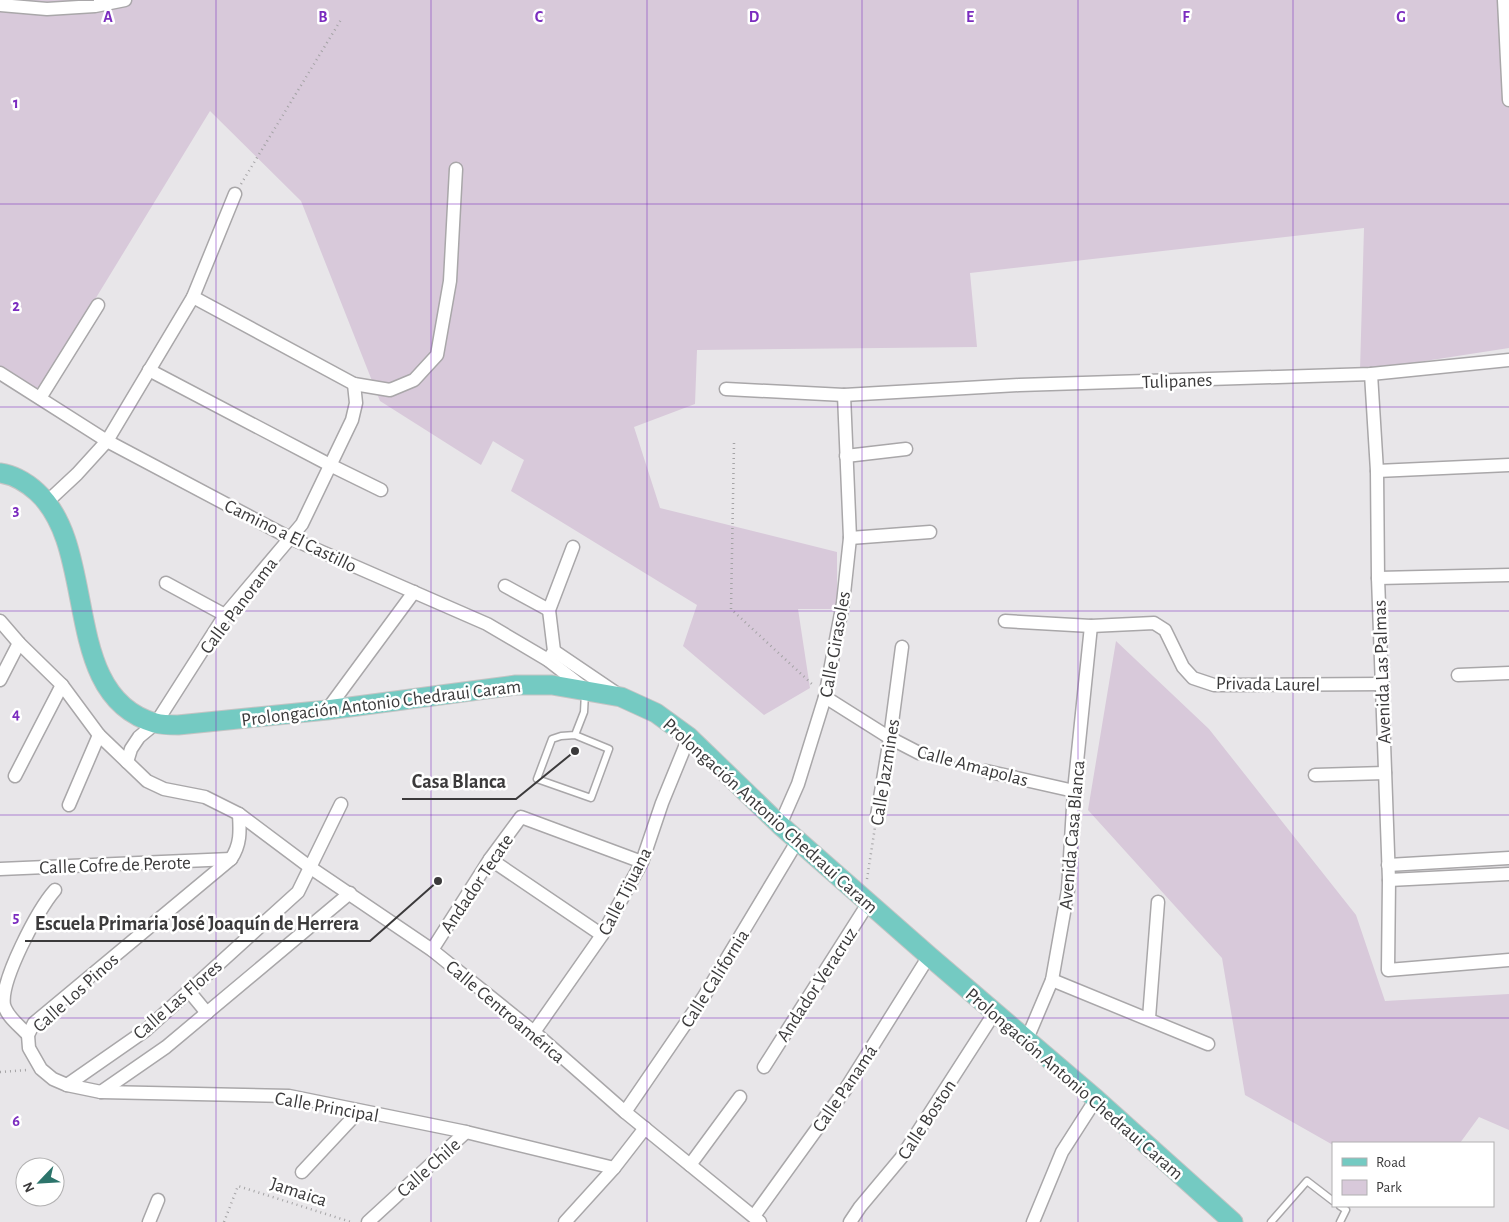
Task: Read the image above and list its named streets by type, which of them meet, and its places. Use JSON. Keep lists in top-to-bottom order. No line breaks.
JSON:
{"streets":{"main road":["Prolongación Antonio Chedraui Caram"],"street":["Tulipanes","Camino a El Castillo","Calle Panorama","Calle Girasoles","Avenida Las Palmas","Privada Laurel","Calle Amapolas","Calle Jazmines","Avenida Casa Blanca","Calle Cofre de Perote","Andador Tecate","Calle Tijuana","Calle California","Andador Veracruz","Calle Los Pinos","Calle Las Flores","Calle Centroamérica","Calle Panamá","Calle Principal","Calle Boston","Calle Chile"],"path":["Jamaica"]},"crossings":[["Tulipanes","Calle Girasoles"],["Tulipanes","Avenida Las Palmas"],["Camino a El Castillo","Calle Panorama"],["Camino a El Castillo","Prolongación Antonio Chedraui Caram"],["Calle Panorama","Prolongación Antonio Chedraui Caram"],["Calle Panorama","Calle Centroamérica"],["Calle Girasoles","Prolongación Antonio Chedraui Caram"],["Calle Girasoles","Calle Amapolas"],["Avenida Las Palmas","Privada Laurel"],["Privada Laurel","Avenida Casa Blanca"],["Prolongación Antonio Chedraui Caram","Calle Jazmines"],["Prolongación Antonio Chedraui Caram","Avenida Casa Blanca"],["Prolongación Antonio Chedraui Caram","Calle Tijuana"],["Prolongación Antonio Chedraui Caram","Calle California"],["Prolongación Antonio Chedraui Caram","Andador Veracruz"],["Prolongación Antonio Chedraui Caram","Calle Panamá"],["Prolongación Antonio Chedraui Caram","Calle Boston"],["Calle Amapolas","Calle Jazmines"],["Calle Amapolas","Avenida Casa Blanca"],["Calle Jazmines","Andador Veracruz"],["Calle Cofre de Perote","Calle Los Pinos"],["Andador Tecate","Calle Tijuana"],["Andador Tecate","Calle Centroamérica"],["Calle Tijuana","Calle Centroamérica"],["Calle California","Calle Centroamérica"],["Calle Los Pinos","Calle Centroamérica"],["Calle Los Pinos","Calle Principal"],["Calle Las Flores","Calle Centroamérica"],["Calle Las Flores","Calle Principal"],["Calle Centroamérica","Calle Panamá"],["Calle Principal","Calle Chile"]],"places":["Casa Blanca","Escuela Primaria José Joaquín de Herrera"],"legend":["Road","Park"],"north":"bottom left","grid":{"columns":["A","B","C","D","E","F","G"],"rows":["1","2","3","4","5","6"]}}
